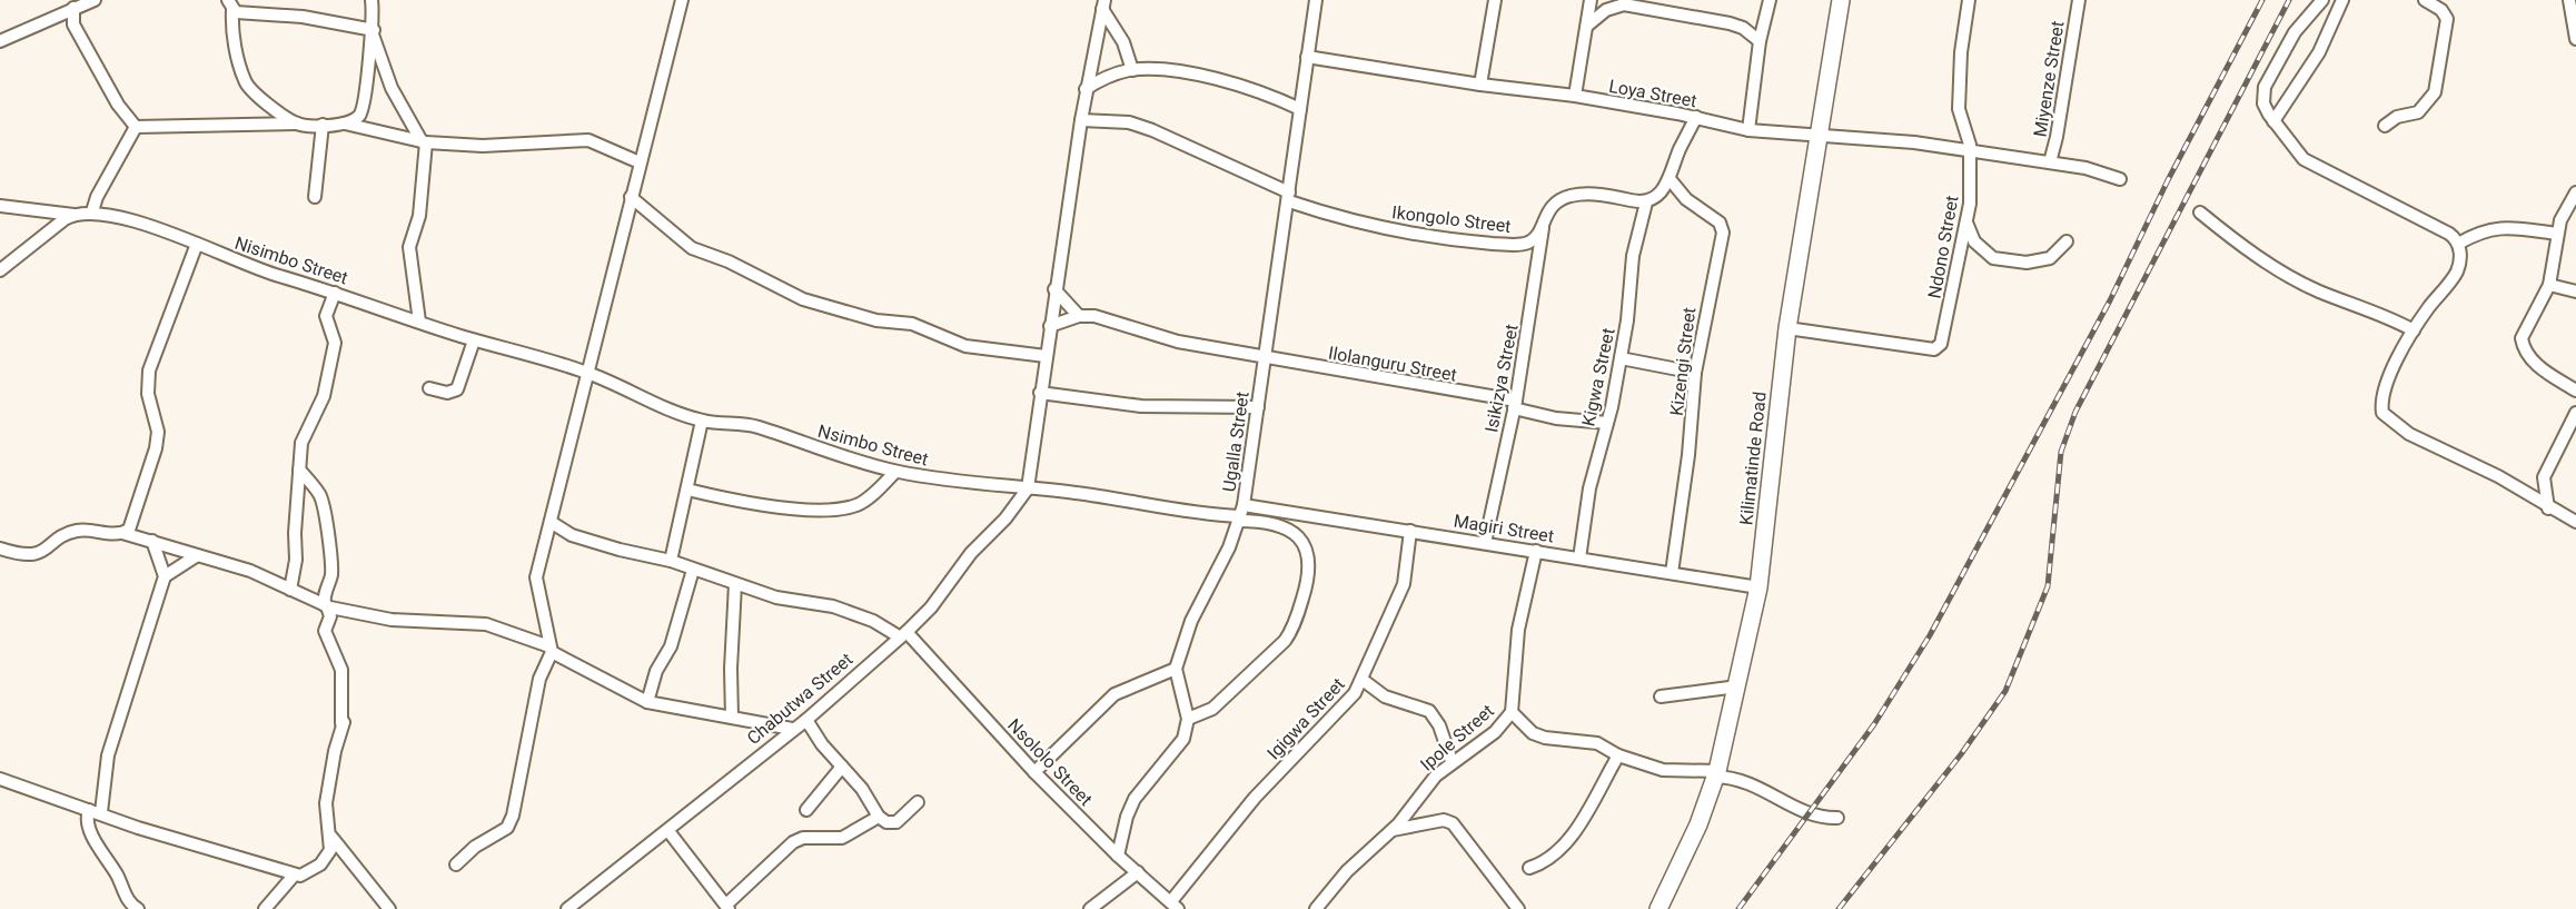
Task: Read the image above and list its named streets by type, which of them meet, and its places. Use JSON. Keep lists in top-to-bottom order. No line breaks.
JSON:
{"streets":{"main road":["Kilimatinde Road"],"street":["Miyenze Street","Loya Street","Ikongolo Street","Ndono Street","Nisimbo Street","Kizengi Street","Ilolanguru Street","Kigwa Street","Isikizya Street","Ugalla Street","Nsimbo Street","Magiri Street","Chabutwa Street","Igigwa Street","Ipole Street","Nsololo Street"]},"crossings":[["Miyenze Street","Loya Street"],["Loya Street","Ndono Street"],["Loya Street","Ugalla Street"],["Loya Street","Kilimatinde Road"],["Ikongolo Street","Kigwa Street"],["Ikongolo Street","Isikizya Street"],["Ikongolo Street","Ugalla Street"],["Ndono Street","Kilimatinde Road"],["Nisimbo Street","Nsimbo Street"],["Kizengi Street","Magiri Street"],["Ilolanguru Street","Kigwa Street"],["Ilolanguru Street","Isikizya Street"],["Ilolanguru Street","Ugalla Street"],["Kigwa Street","Magiri Street"],["Isikizya Street","Magiri Street"],["Ugalla Street","Nsimbo Street"],["Ugalla Street","Magiri Street"],["Nsimbo Street","Magiri Street"],["Nsimbo Street","Chabutwa Street"],["Kilimatinde Road","Magiri Street"],["Magiri Street","Igigwa Street"],["Magiri Street","Ipole Street"],["Chabutwa Street","Nsololo Street"],["Igigwa Street","Nsololo Street"]]}
